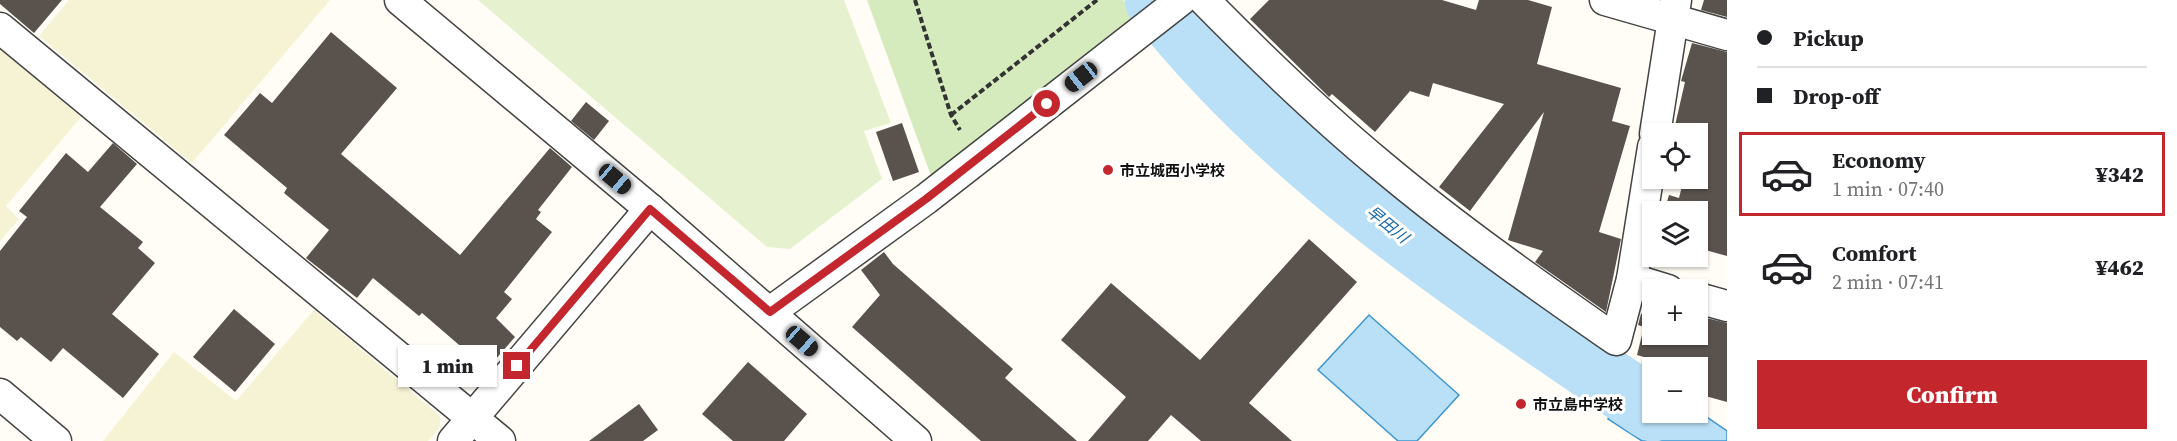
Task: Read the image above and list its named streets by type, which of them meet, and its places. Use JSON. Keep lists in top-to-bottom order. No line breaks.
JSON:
{"water":["早田川"],"places":["市立城西小学校","市立島中学校"],"page":{"banner":["Pickup","Drop-off"],"map_buttons":["+","−"],"list":[{"name":"Economy","note":"1 min · 07:40","value":"¥342"},{"name":"Comfort","note":"2 min · 07:41","value":"¥462"}],"bubble":"1 min","buttons":"Confirm"}}
